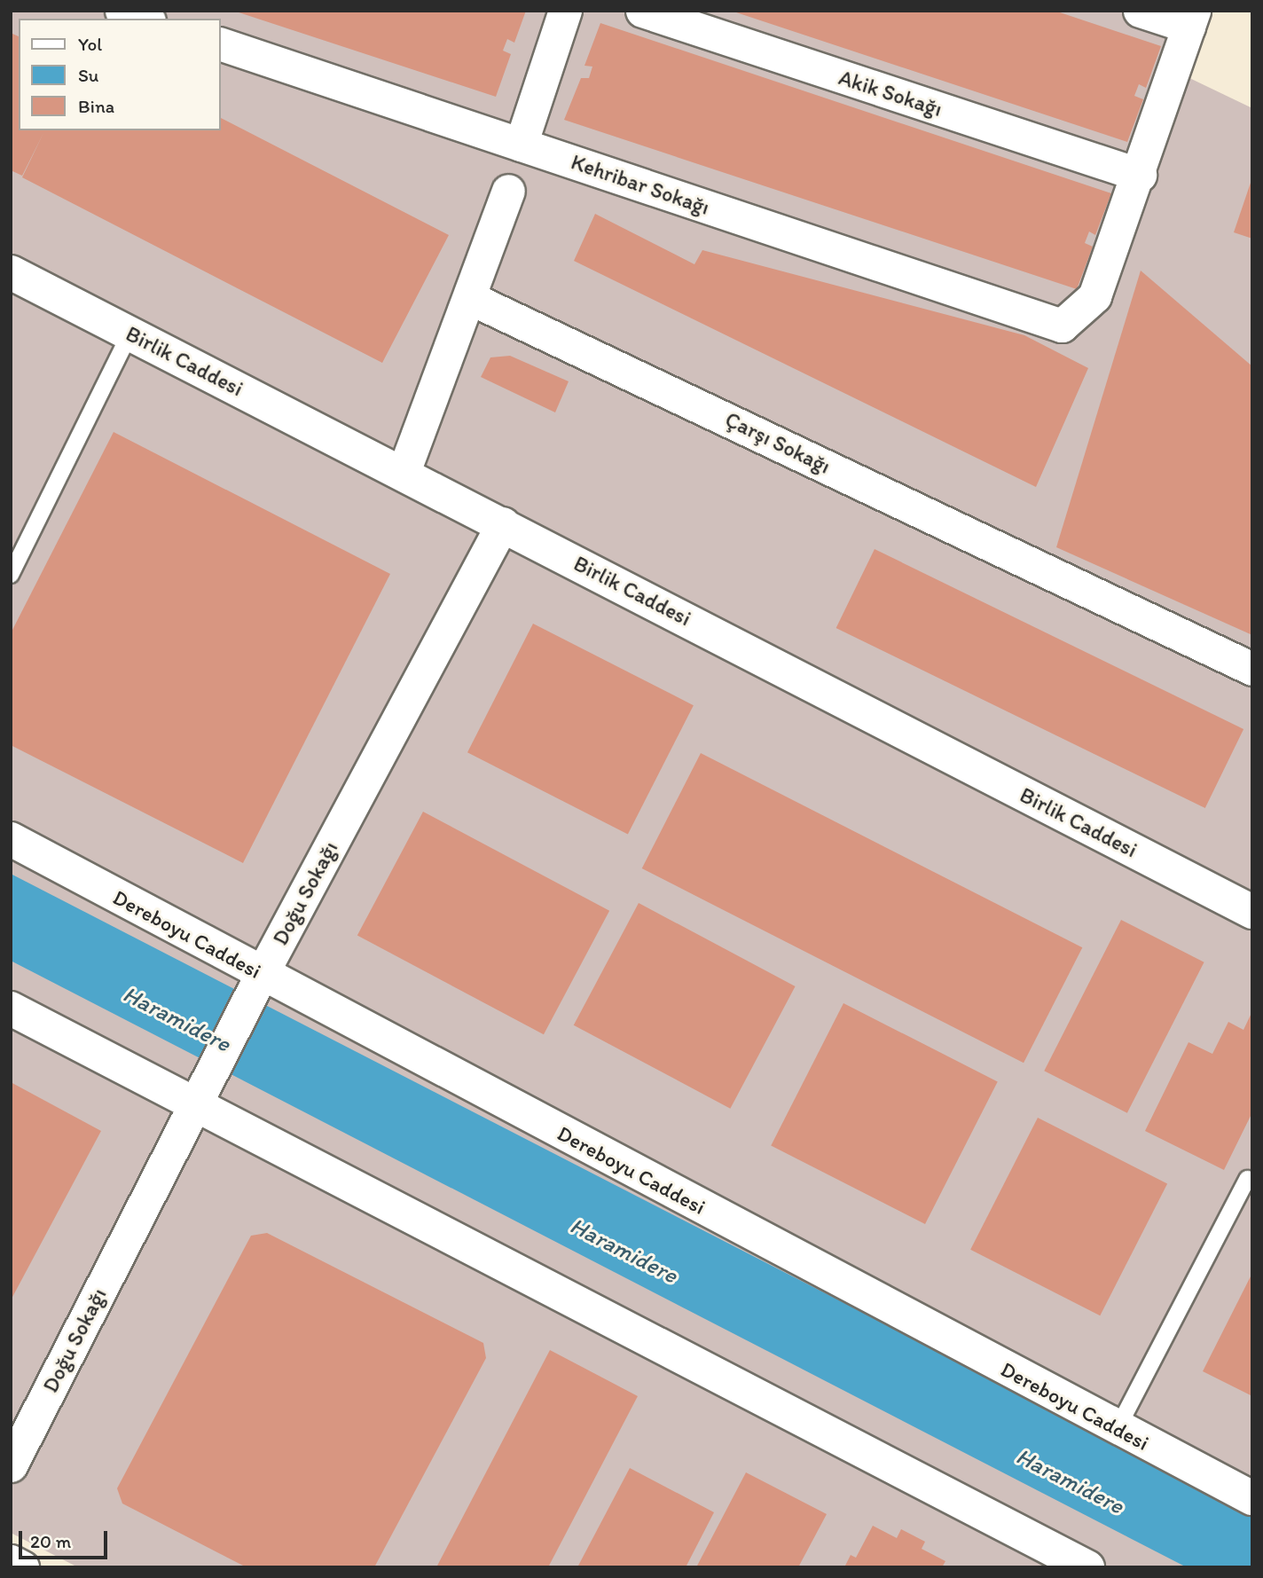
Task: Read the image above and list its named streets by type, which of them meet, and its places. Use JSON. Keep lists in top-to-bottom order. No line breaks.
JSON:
{"streets":{"street":["Akik Sokağı","Kehribar Sokağı","Birlik Caddesi","Çarşı Sokağı","Doğu Sokağı","Dereboyu Caddesi"]},"crossings":[["Akik Sokağı","Kehribar Sokağı"],["Birlik Caddesi","Doğu Sokağı"],["Doğu Sokağı","Dereboyu Caddesi"]],"water":["Haramidere"],"legend":["Yol","Su","Bina"],"scale_bar":"20 m"}
